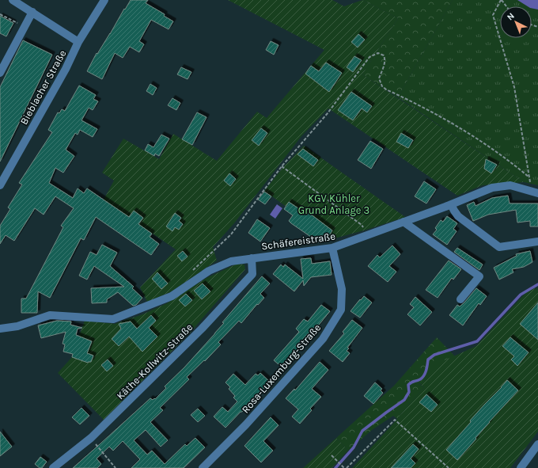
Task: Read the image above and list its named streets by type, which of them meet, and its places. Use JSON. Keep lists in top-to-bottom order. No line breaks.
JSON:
{"streets":{"street":["Bieblacher Straße","Schäfereistraße","Käthe-Kollwitz-Straße","Rosa-Luxemburg-Straße"]},"crossings":[["Schäfereistraße","Käthe-Kollwitz-Straße"],["Schäfereistraße","Rosa-Luxemburg-Straße"]],"parks":["KGV Kühler Grund Anlage 3"],"north":"top left"}
